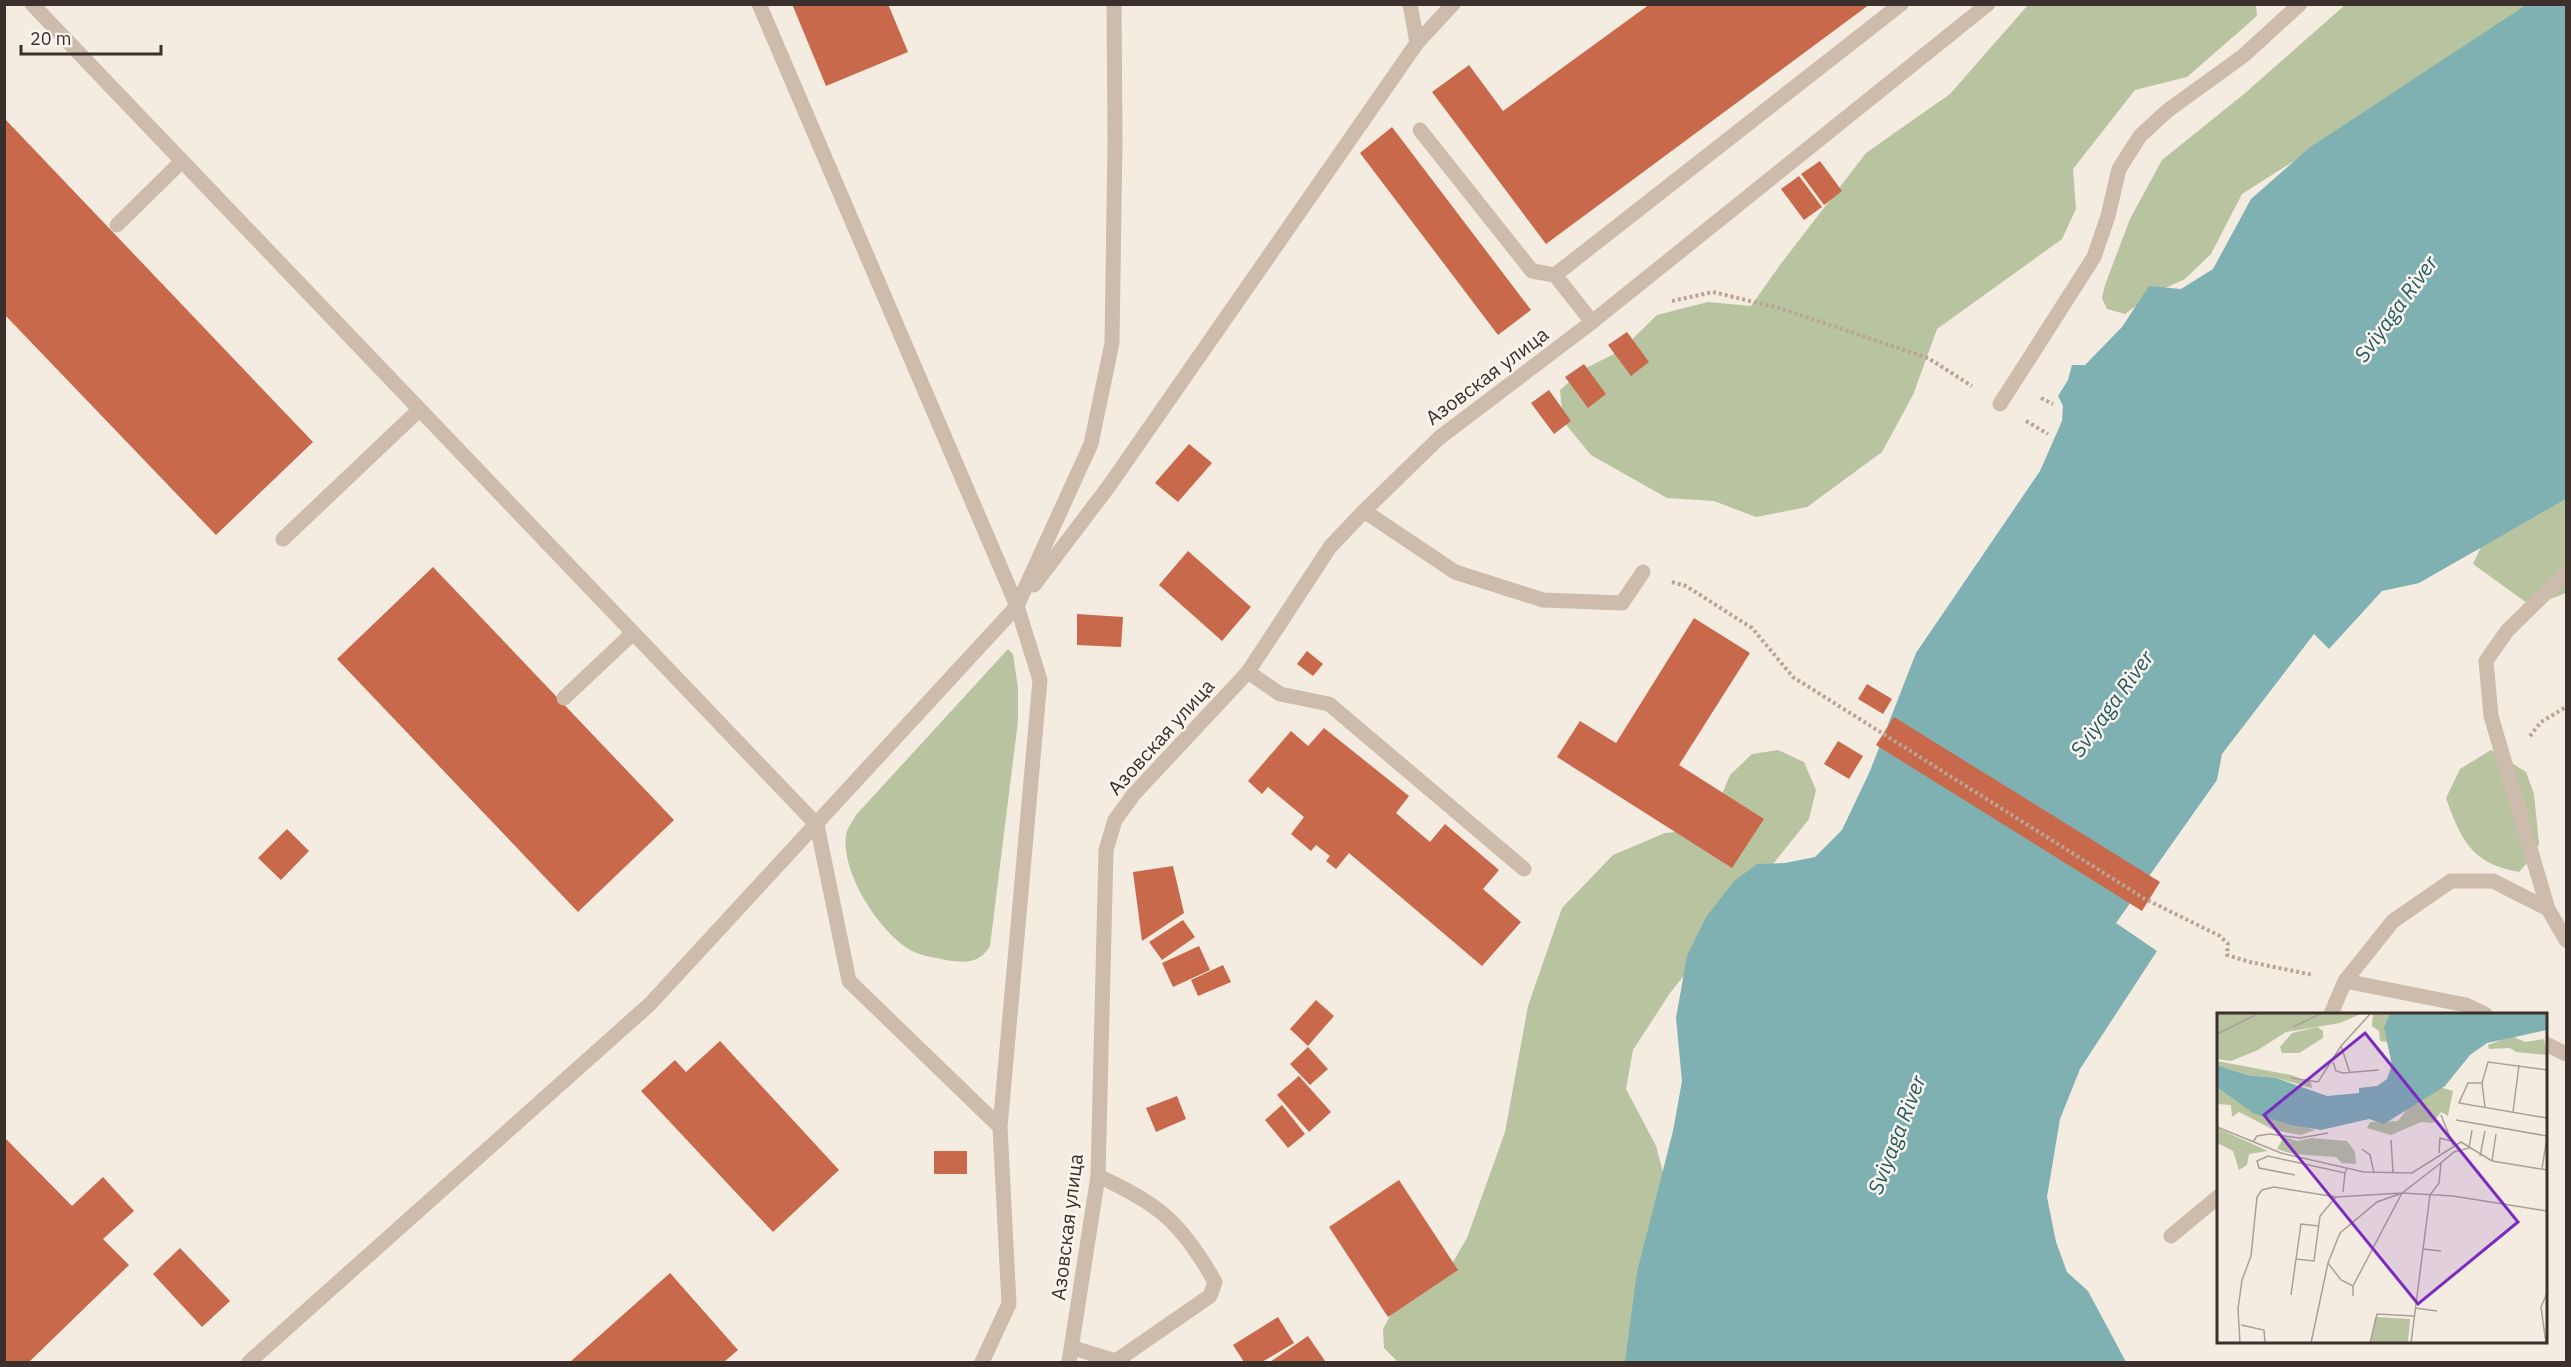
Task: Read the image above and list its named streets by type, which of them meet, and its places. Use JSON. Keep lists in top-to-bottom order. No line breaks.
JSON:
{"streets":{"street":["Азовская улица"]},"water":["Sviyaga River"],"scale_bar":"20 m"}
